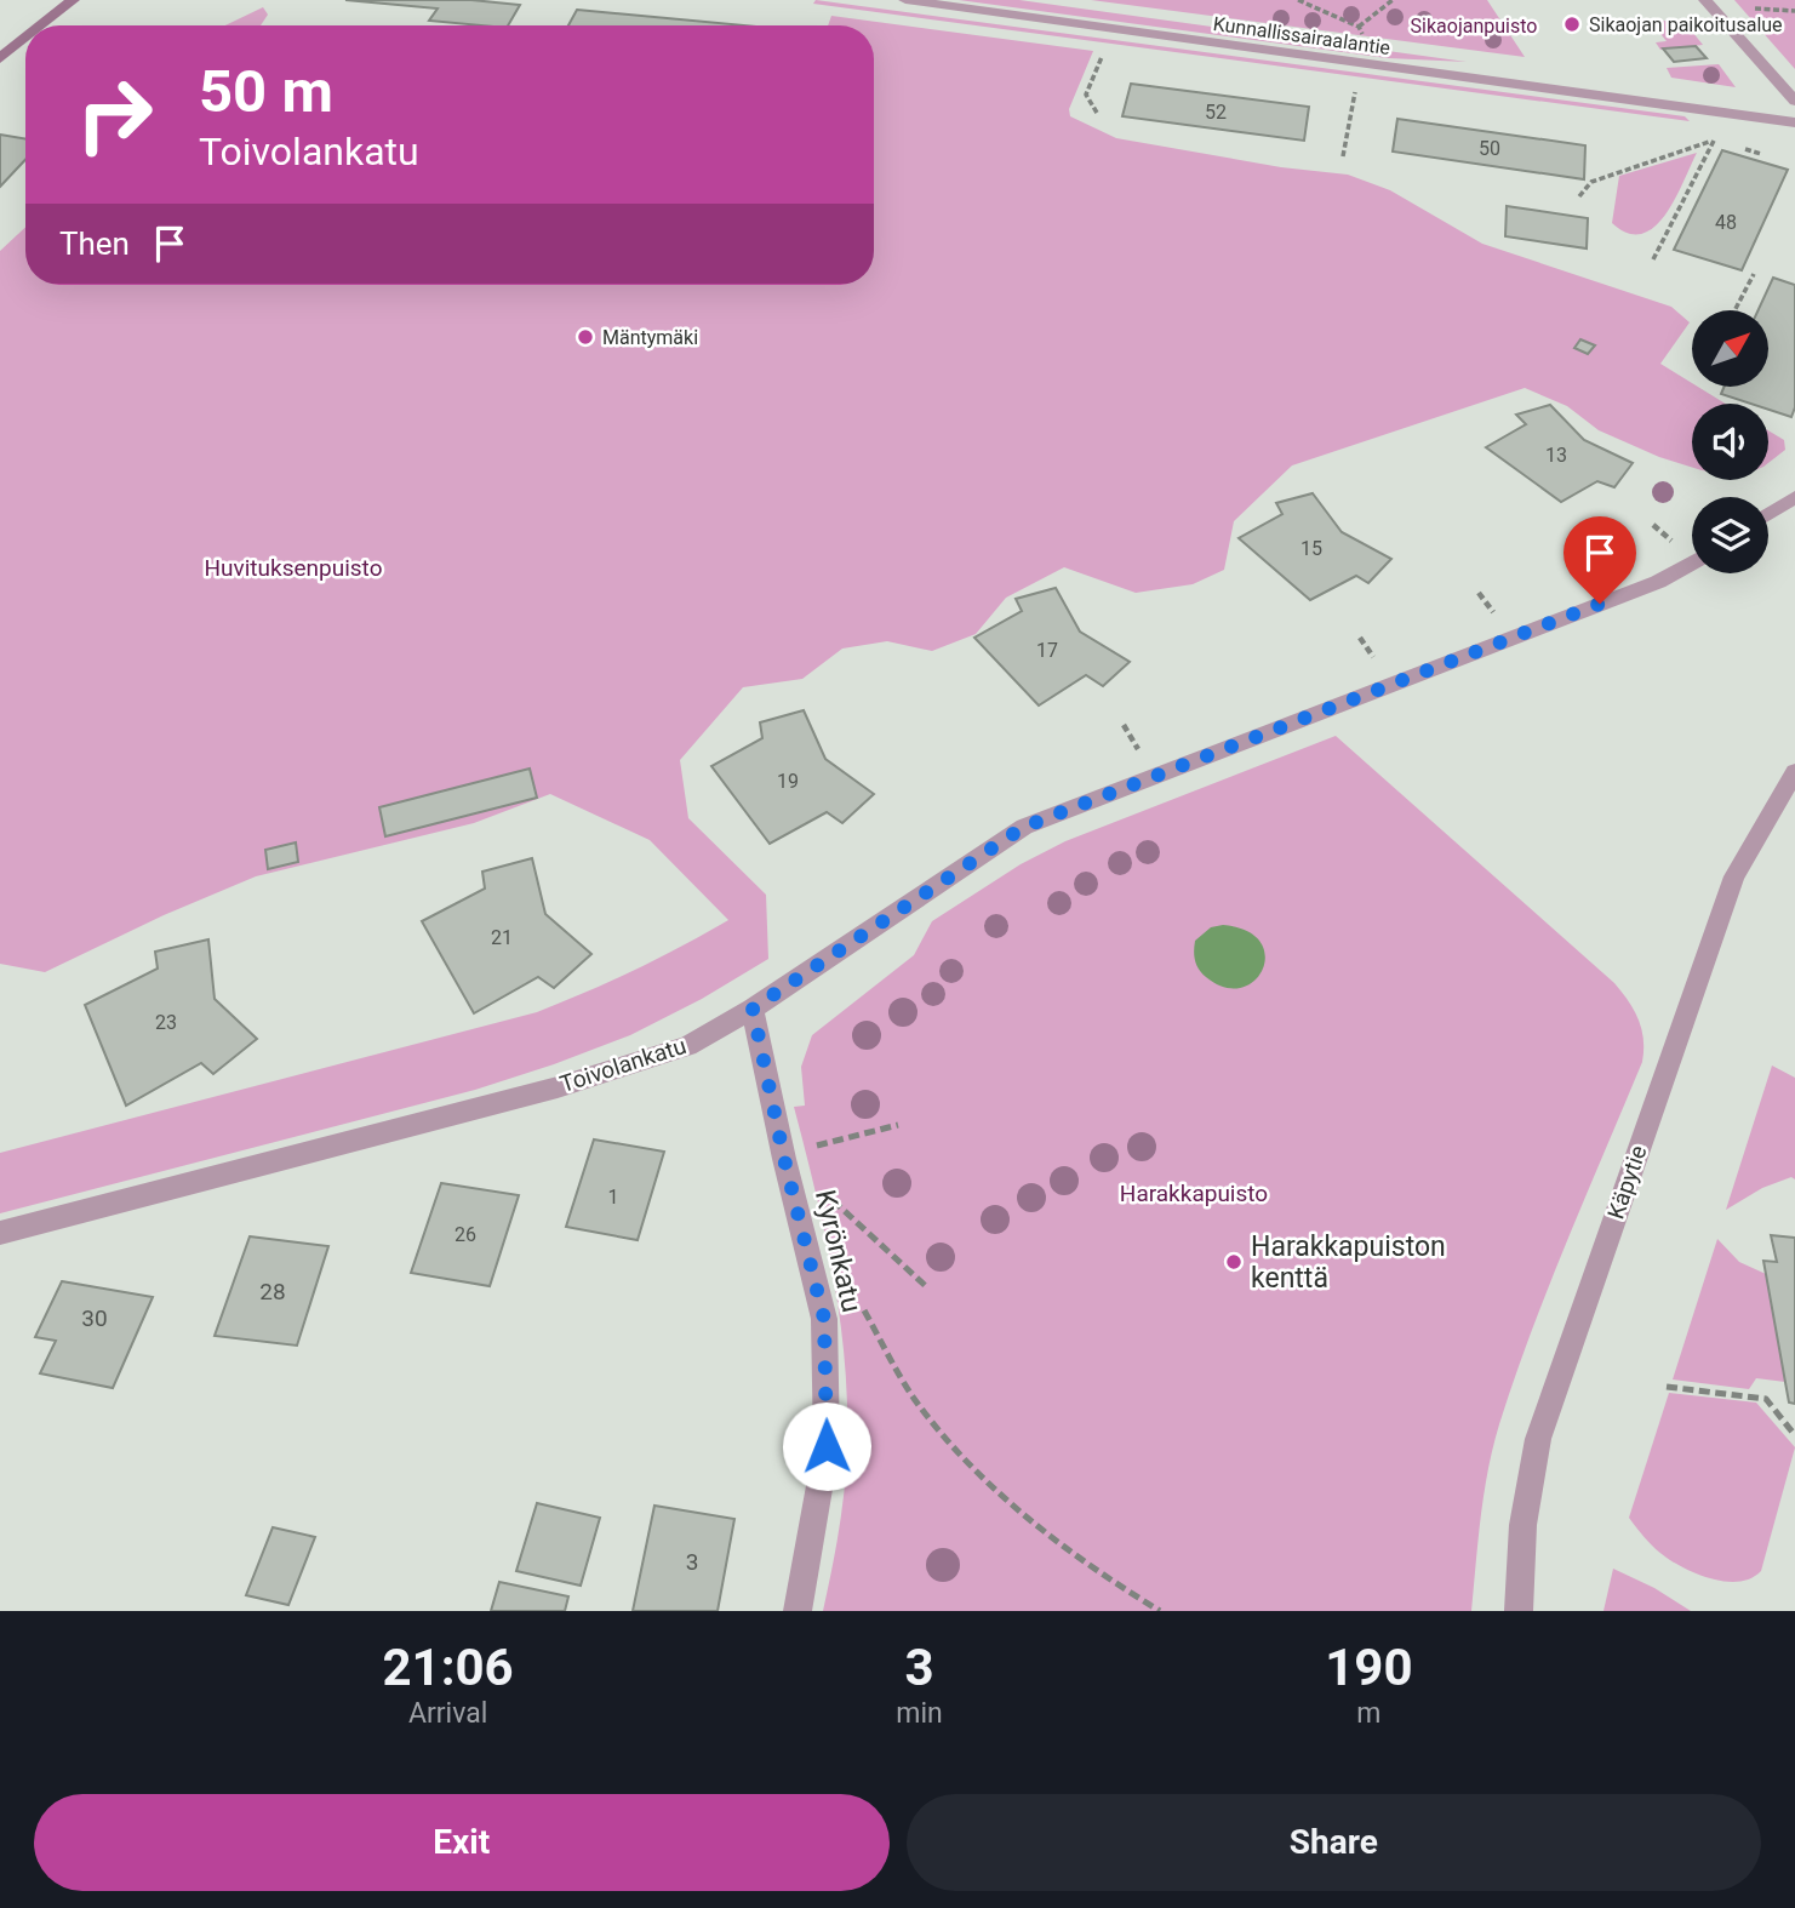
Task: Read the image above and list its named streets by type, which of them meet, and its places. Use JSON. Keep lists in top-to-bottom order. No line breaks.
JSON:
{"streets":{"street":["Kunnallissairaalantie","Toivolankatu","Käpytie","Kyrönkatu"]},"crossings":[["Toivolankatu","Kyrönkatu"]],"parks":["Sikaojanpuisto","Huvituksenpuisto","Harakkapuisto"],"places":["Sikaojan paikoitusalue","Mäntymäki","Harakkapuiston kenttä"],"house_numbers":["52","50","48","13","15","17","19","21","23","1","26","28","30","3"],"north":"top right","page":{"turn":["50 m","Toivolankatu"],"then":"Then","eta":["21:06","Arrival","3","min","190","m"],"buttons":["Exit","Share"]}}
